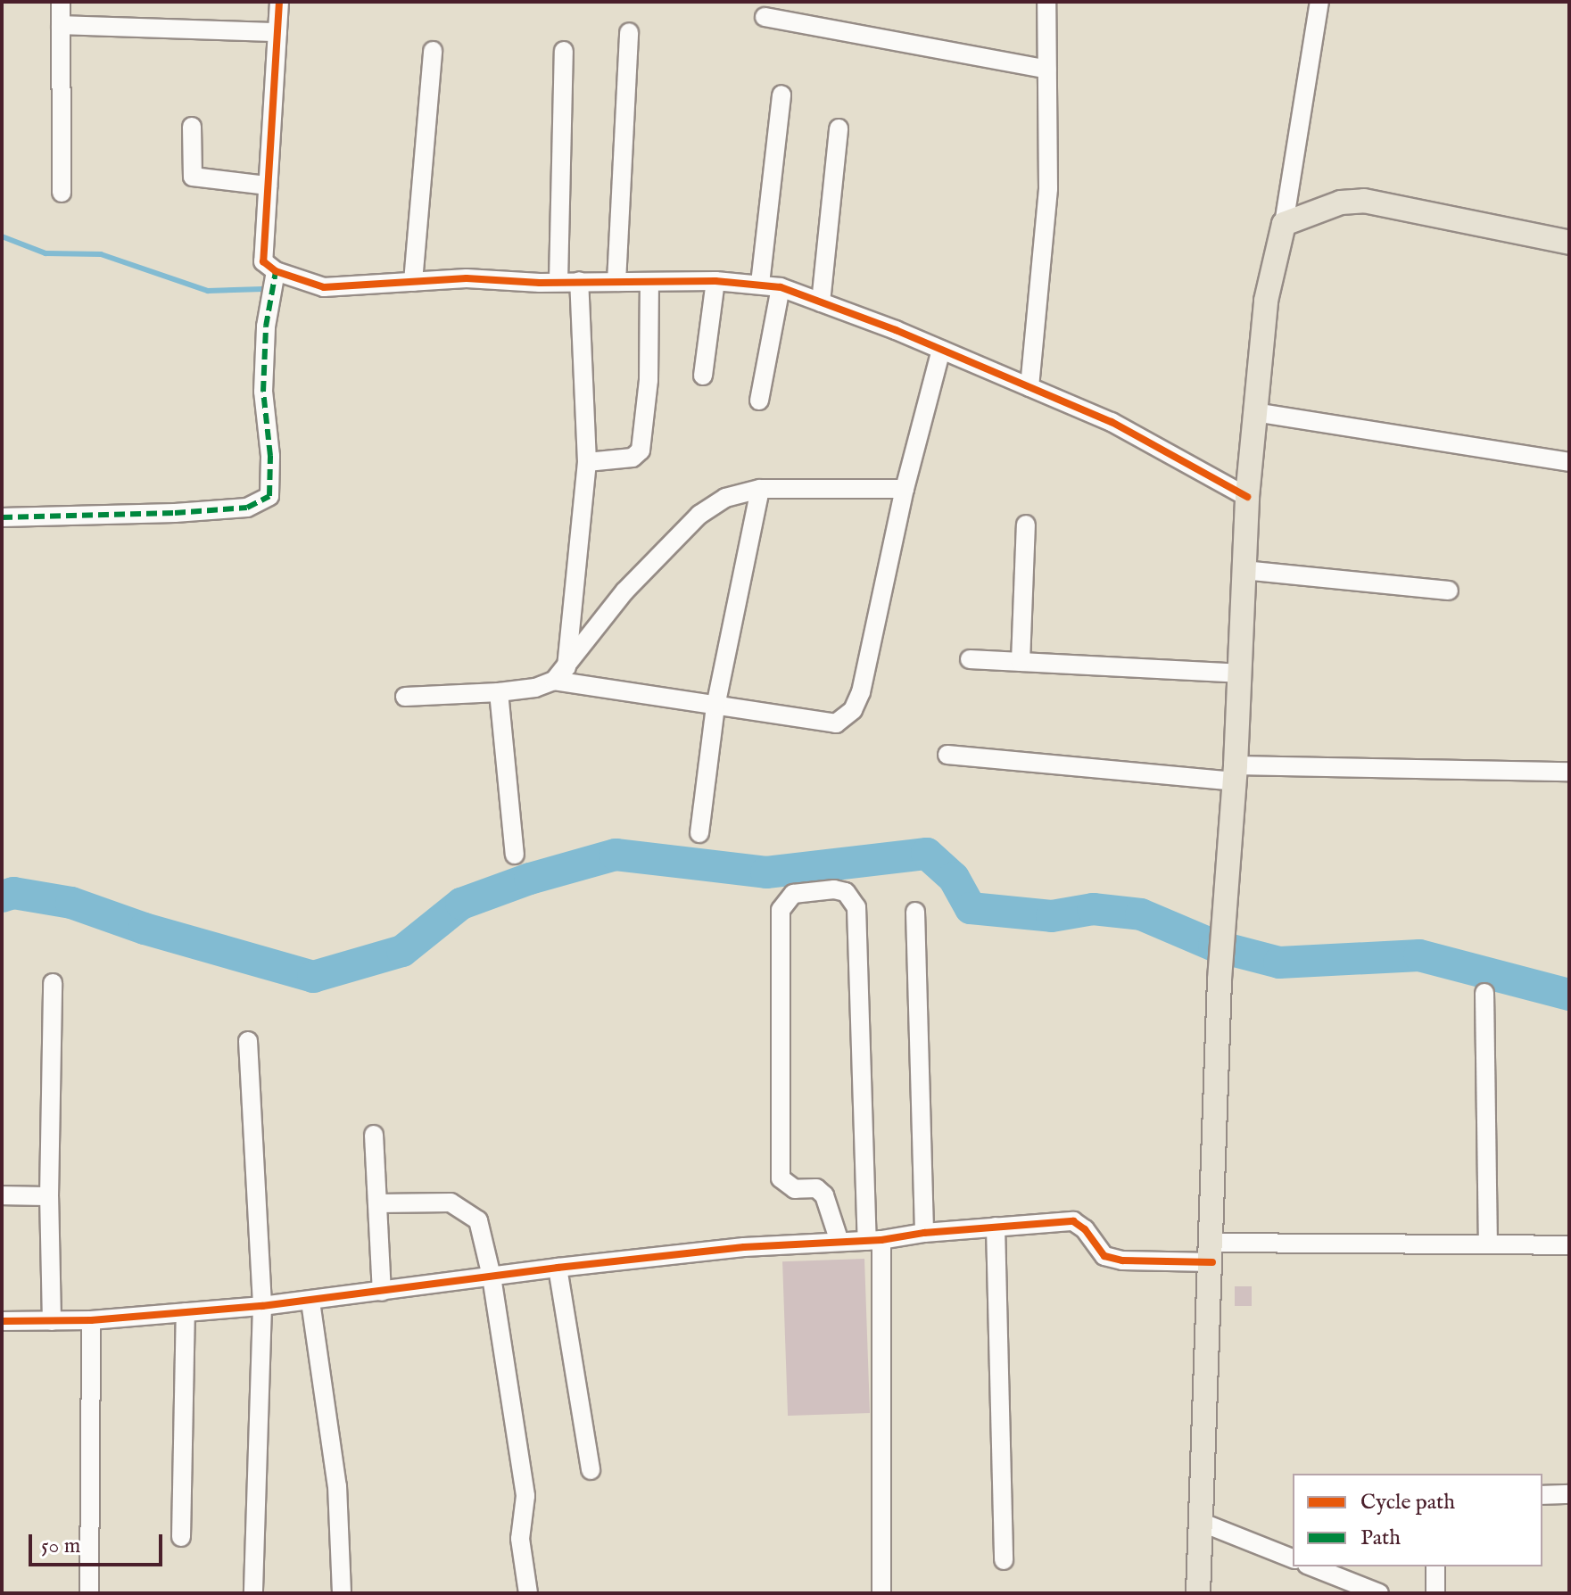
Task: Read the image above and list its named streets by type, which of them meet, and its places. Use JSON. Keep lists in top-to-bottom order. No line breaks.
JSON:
{"legend":["Cycle path","Path"],"scale_bar":"50 m"}
